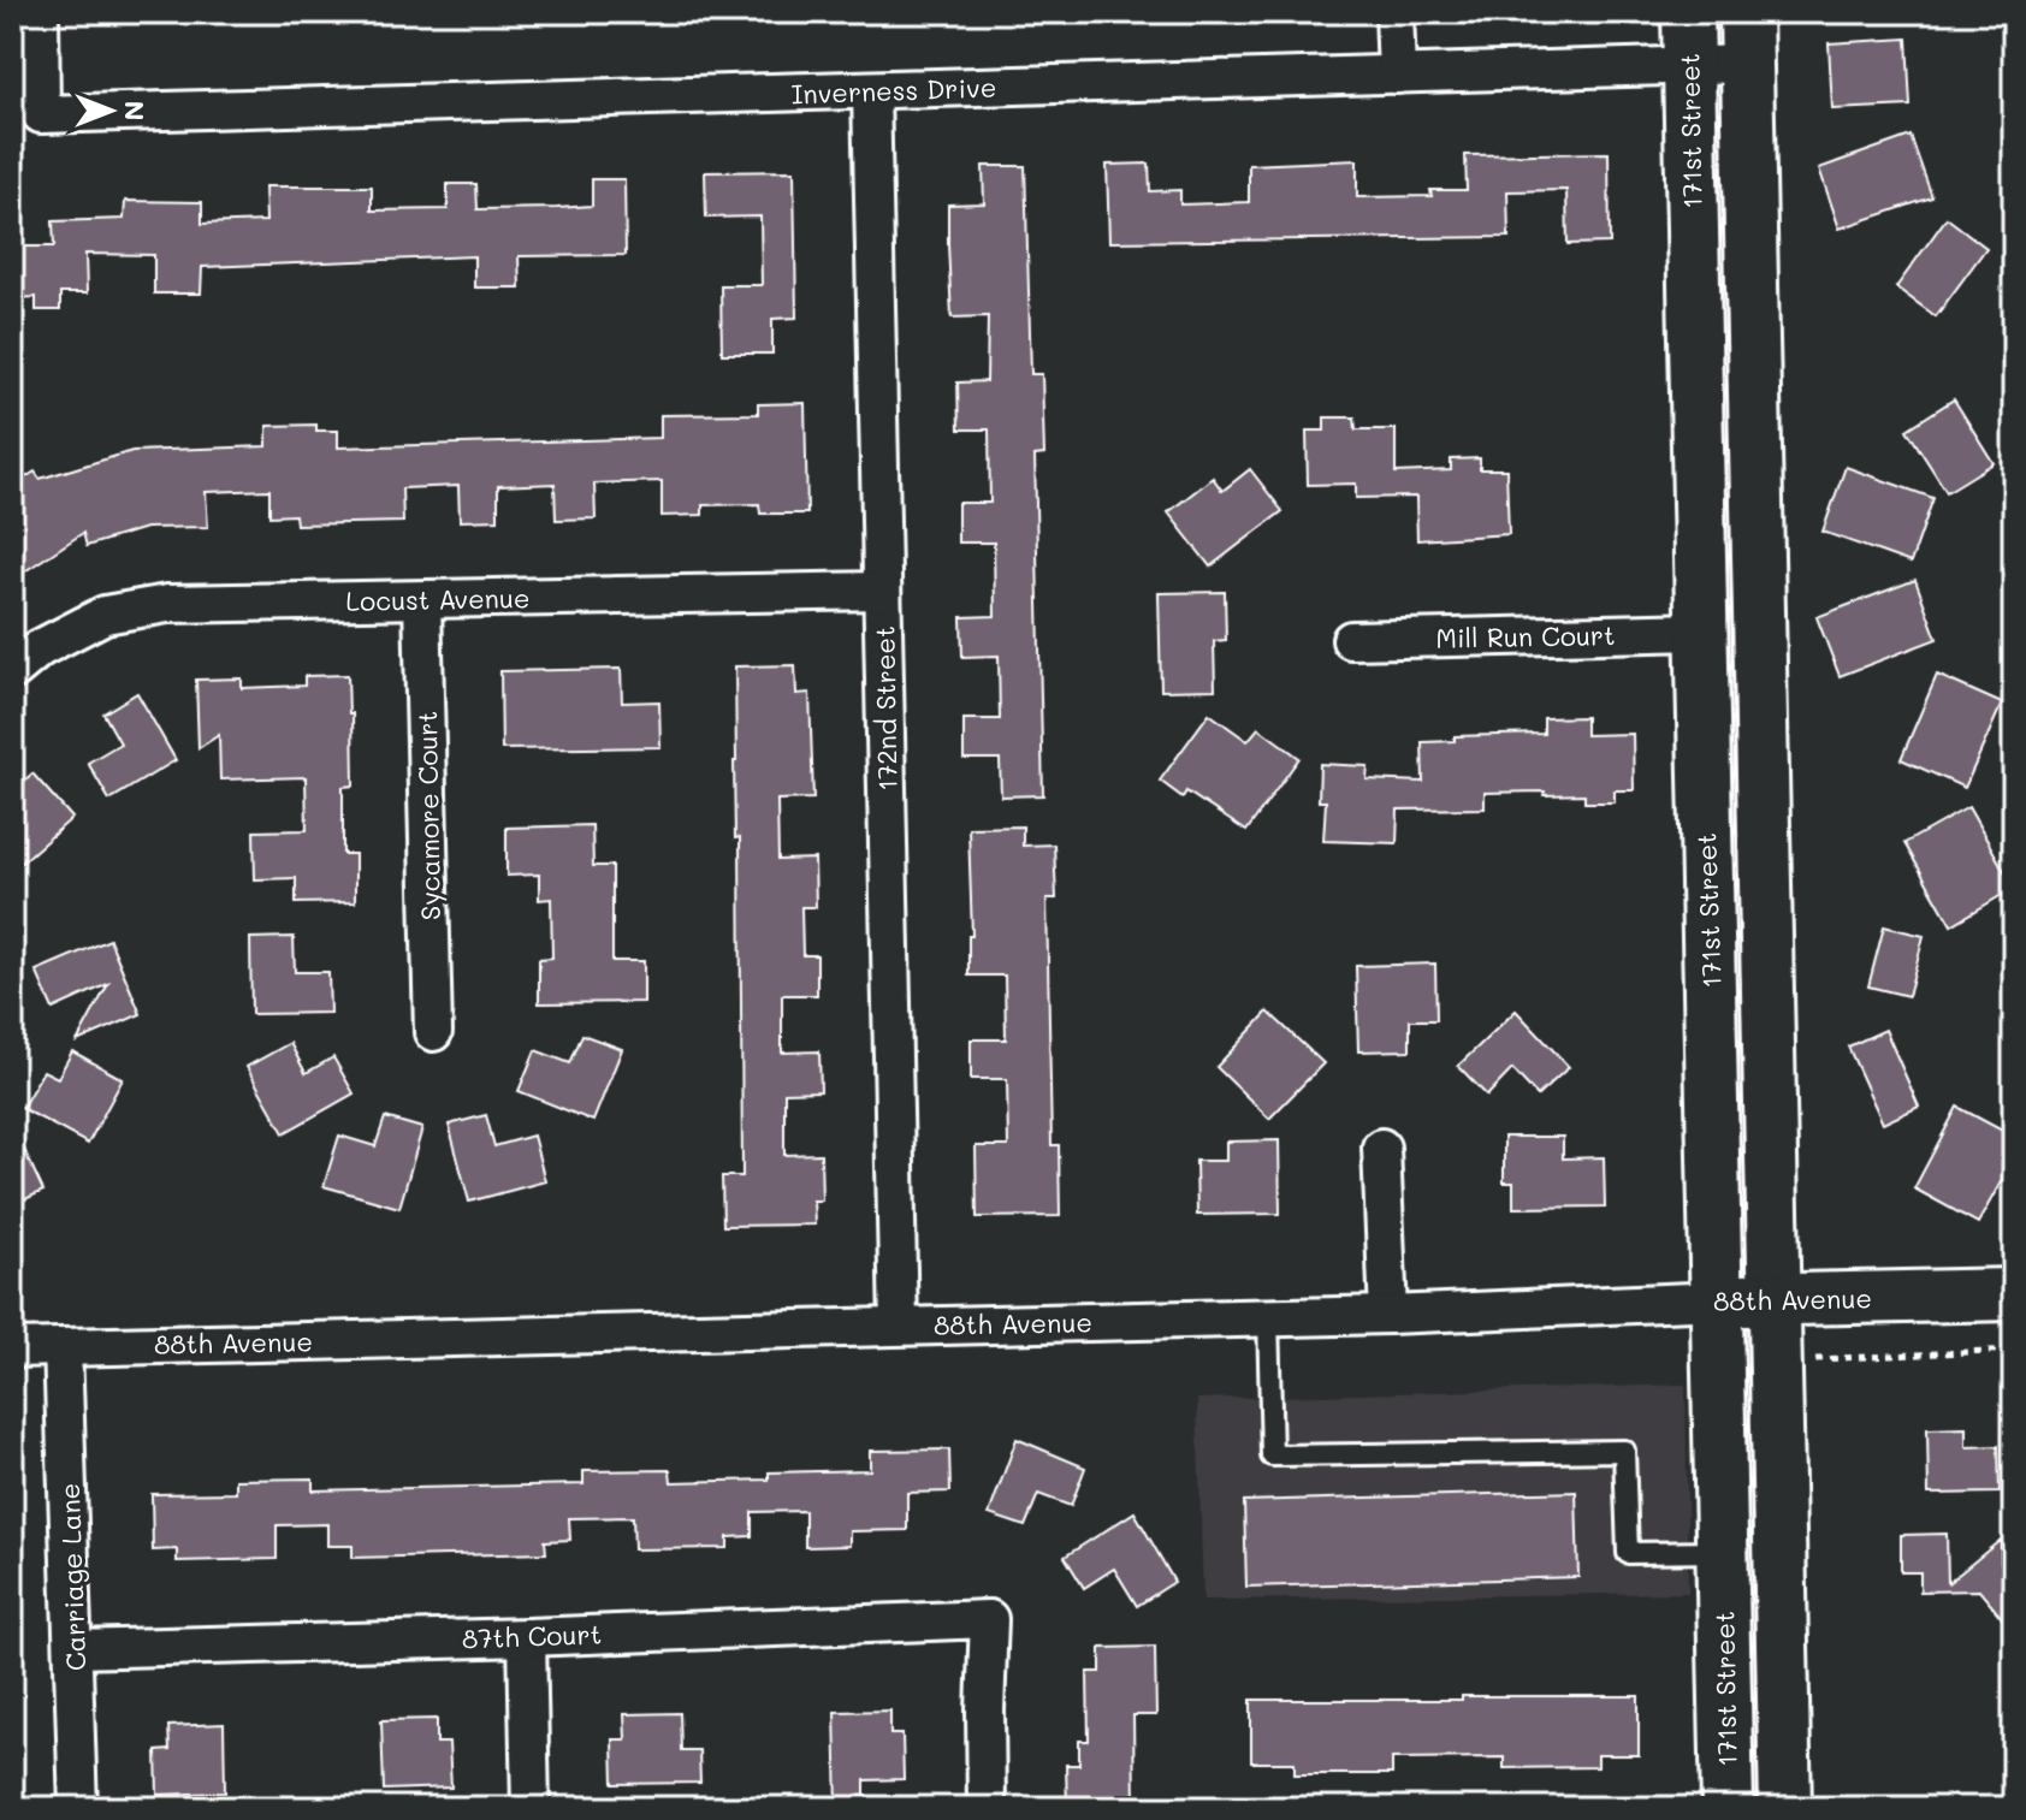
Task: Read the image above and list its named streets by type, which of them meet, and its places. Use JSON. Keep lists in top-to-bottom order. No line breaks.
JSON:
{"streets":{"street":["Inverness Drive","171st Street","Locust Avenue","Mill Run Court","172nd Street","Sycamore Court","88th Avenue","Carriage Lane","87th Court"]},"crossings":[["Inverness Drive","171st Street"],["Inverness Drive","172nd Street"],["171st Street","Mill Run Court"],["171st Street","88th Avenue"],["Locust Avenue","172nd Street"],["Locust Avenue","Sycamore Court"],["172nd Street","88th Avenue"],["88th Avenue","Carriage Lane"],["Carriage Lane","87th Court"]],"north":"right"}
